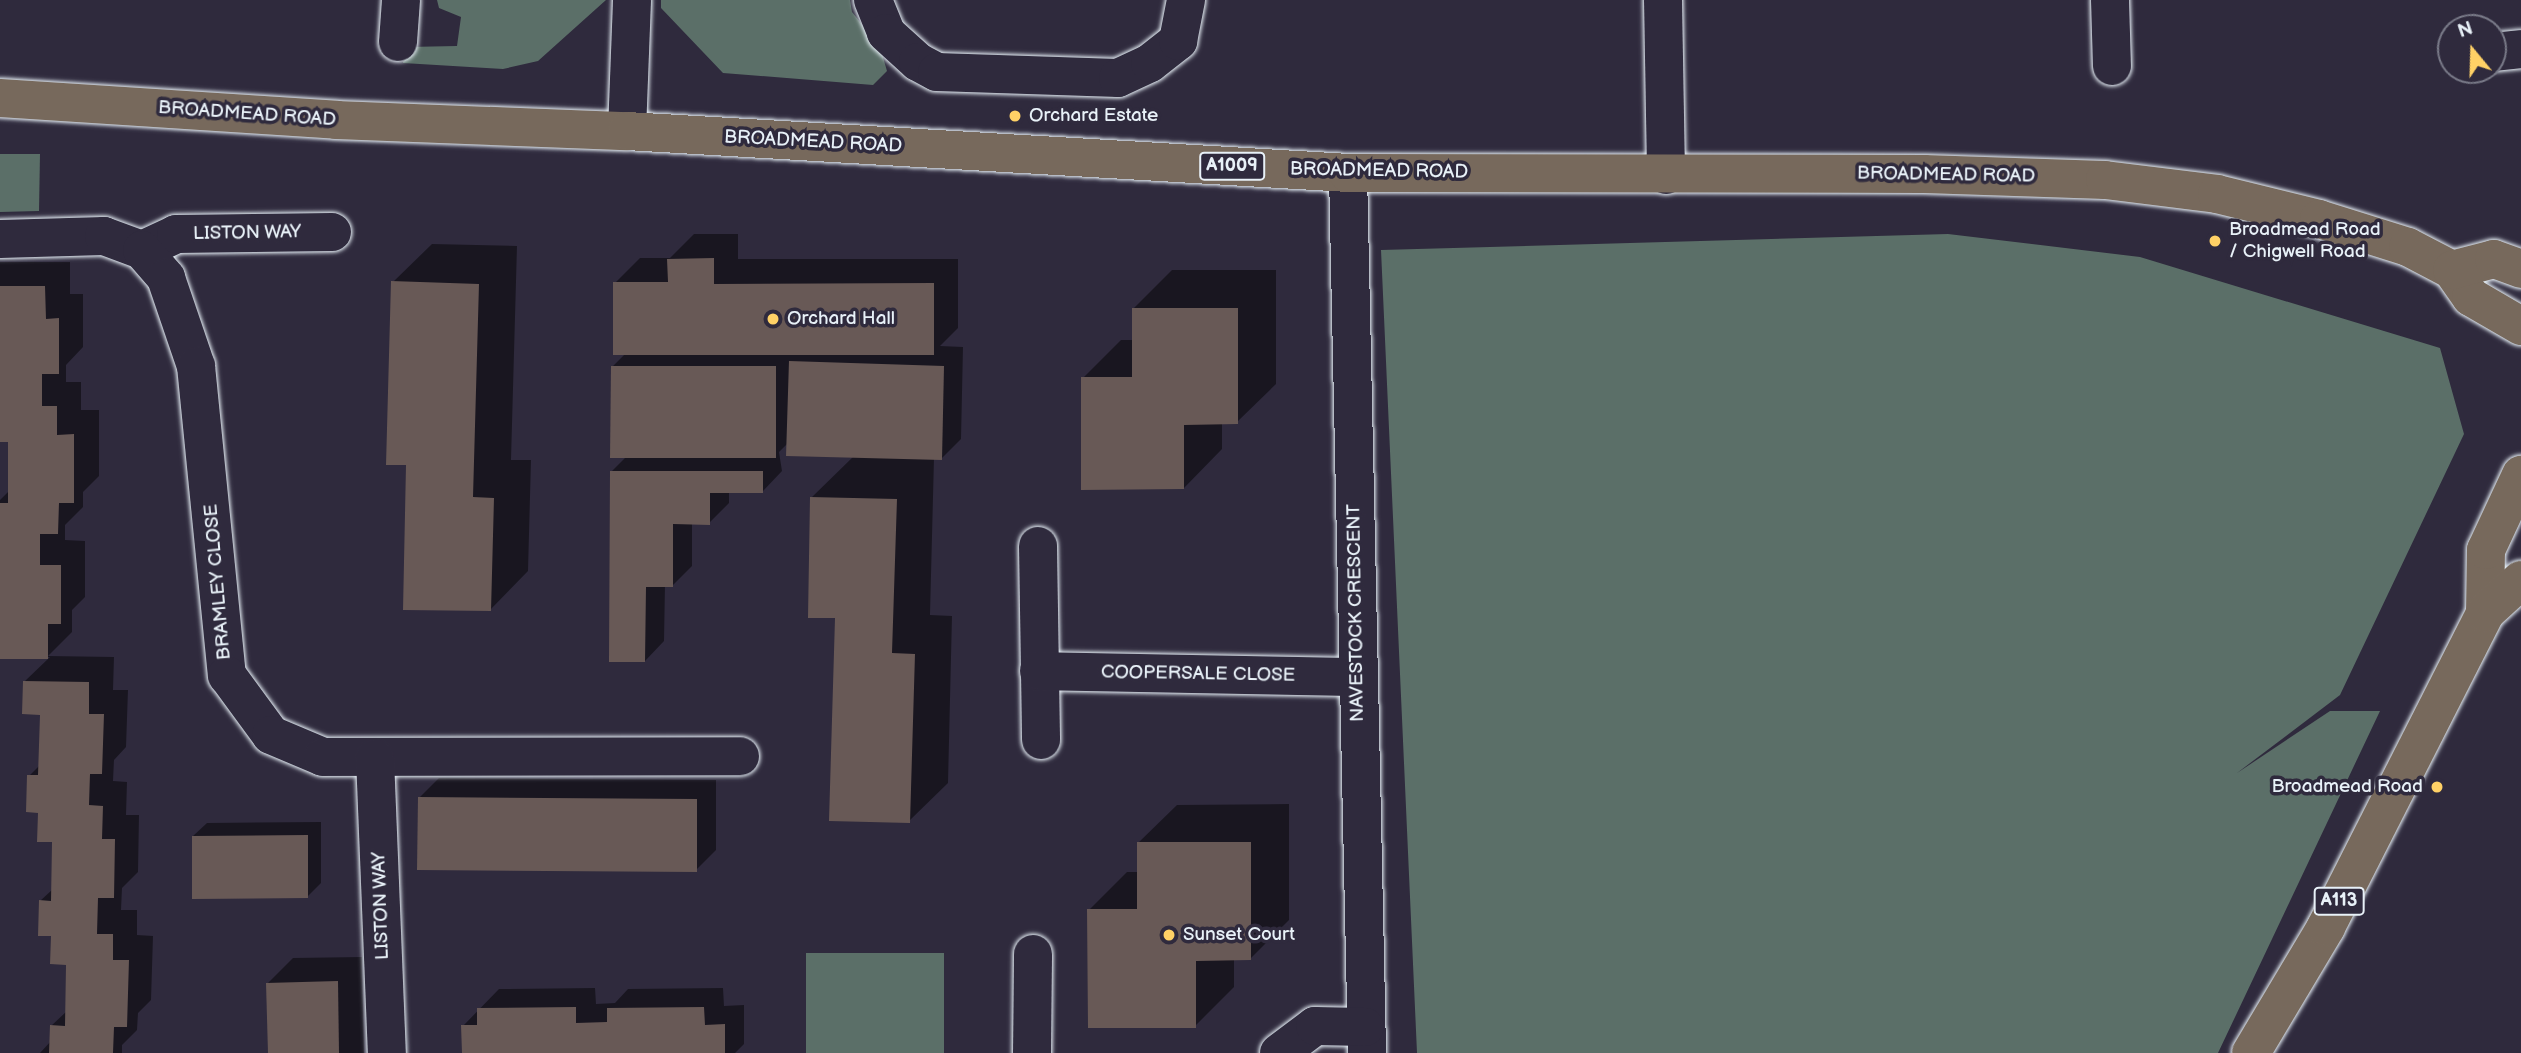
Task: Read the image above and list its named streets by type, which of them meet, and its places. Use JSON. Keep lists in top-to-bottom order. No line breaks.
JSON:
{"streets":{"main road":["BROADMEAD ROAD","A1009","A113"],"street":["LISTON WAY","BRAMLEY CLOSE","NAVESTOCK CRESCENT","COOPERSALE CLOSE"]},"crossings":[["BROADMEAD ROAD","NAVESTOCK CRESCENT"],["LISTON WAY","BRAMLEY CLOSE"],["NAVESTOCK CRESCENT","COOPERSALE CLOSE"]],"places":["Orchard Estate","Broadmead Road / Chigwell Road","Orchard Hall","Broadmead Road","Sunset Court"],"north":"top"}
